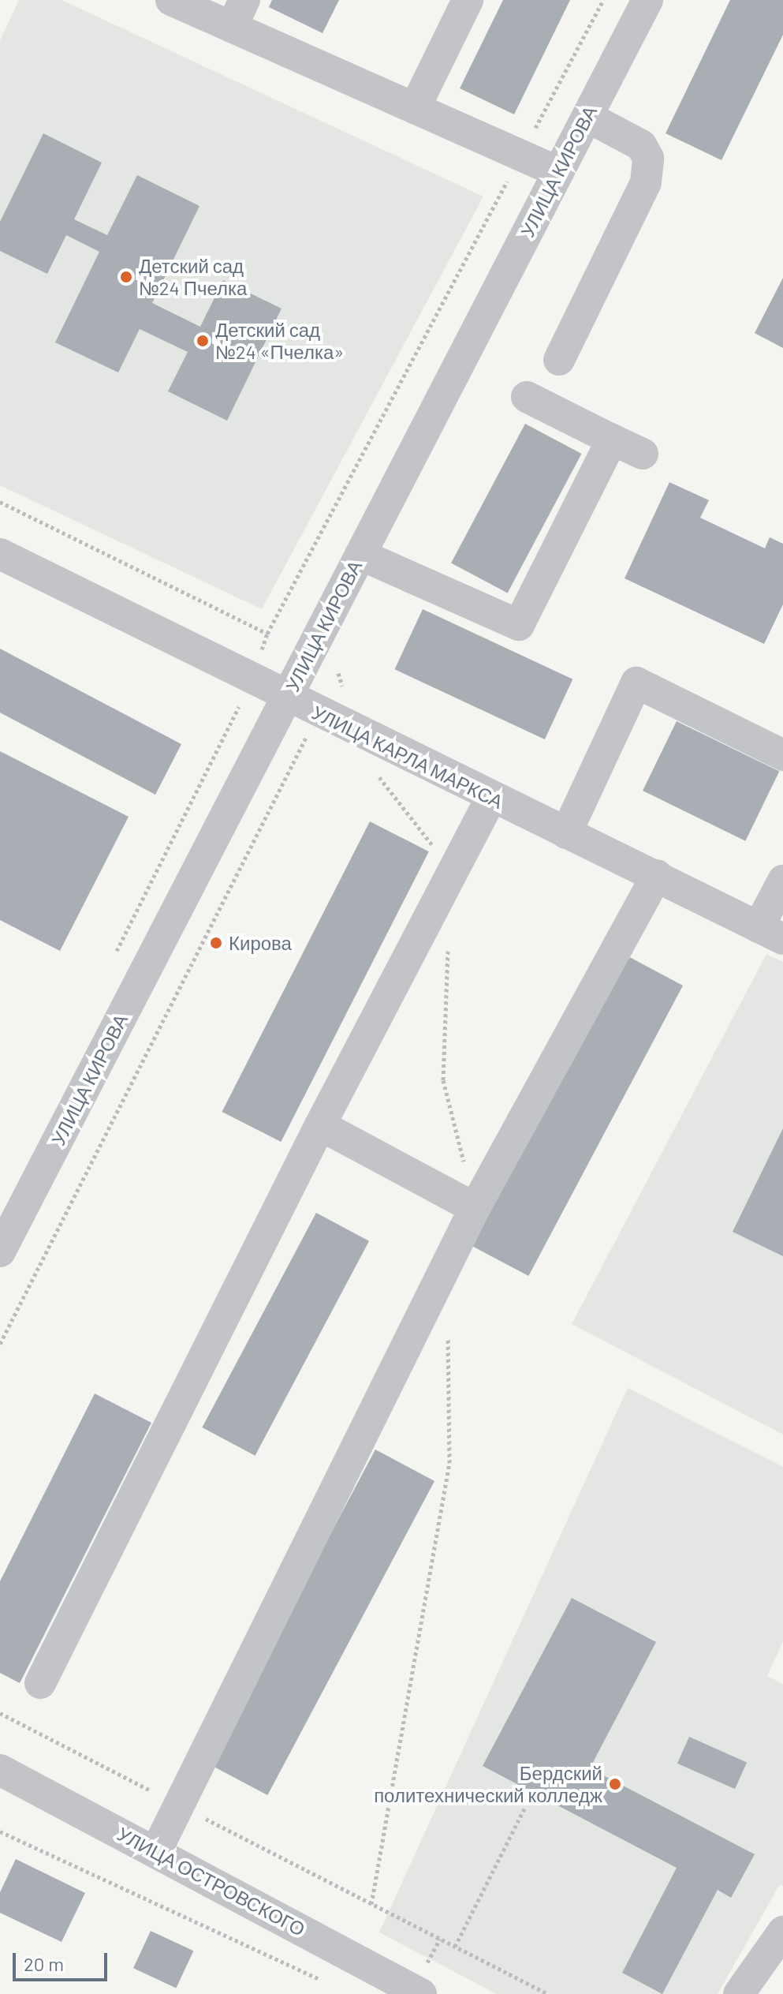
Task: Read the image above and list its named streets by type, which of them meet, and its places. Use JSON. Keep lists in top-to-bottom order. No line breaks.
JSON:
{"streets":{"street":["УЛИЦА КИРОВА","УЛИЦА КАРЛА МАРКСА","УЛИЦА ОСТРОВСКОГО"]},"crossings":[["УЛИЦА КИРОВА","УЛИЦА КАРЛА МАРКСА"]],"places":["Детский сад №24 Пчелка","Детский сад №24 «Пчелка»","Кирова","Бердский политехнический колледж"],"scale_bar":"20 m"}
